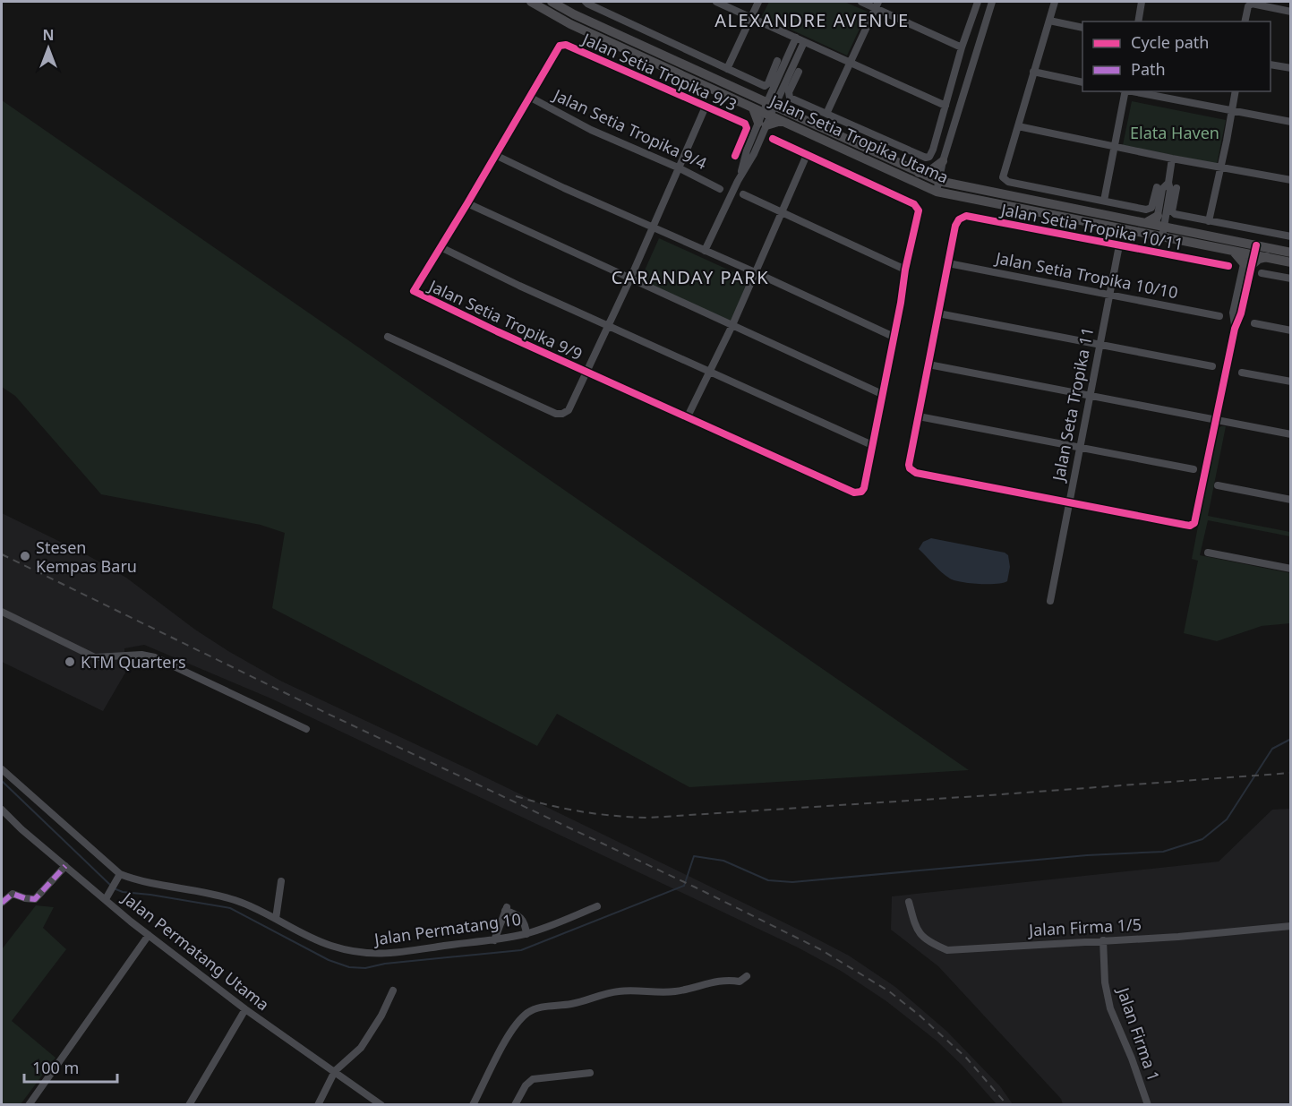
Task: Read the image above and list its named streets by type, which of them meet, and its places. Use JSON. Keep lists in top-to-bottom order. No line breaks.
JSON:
{"streets":{"main road":["Jalan Setia Tropika Utama"],"street":["Jalan Setia Tropika 9/3","Jalan Setia Tropika 9/4","Jalan Setia Tropika 10/11","Jalan Setia Tropika 10/10","Jalan Setia Tropika 9/9","Jalan Seta Tropika 11","Jalan Firma 1/5","Jalan Permatang 10","Jalan Permatang Utama","Jalan Firma 1"]},"crossings":[["Jalan Setia Tropika 9/3","Jalan Setia Tropika 9/4"],["Jalan Setia Tropika 10/11","Jalan Setia Tropika 10/10"],["Jalan Setia Tropika 10/11","Jalan Seta Tropika 11"],["Jalan Setia Tropika 10/10","Jalan Seta Tropika 11"],["Jalan Firma 1/5","Jalan Firma 1"]],"districts":["ALEXANDRE AVENUE","CARANDAY PARK"],"parks":["Elata Haven"],"places":["Stesen Kempas Baru","KTM Quarters"],"legend":["Cycle path","Path"],"scale_bar":"100 m","north":"top"}
